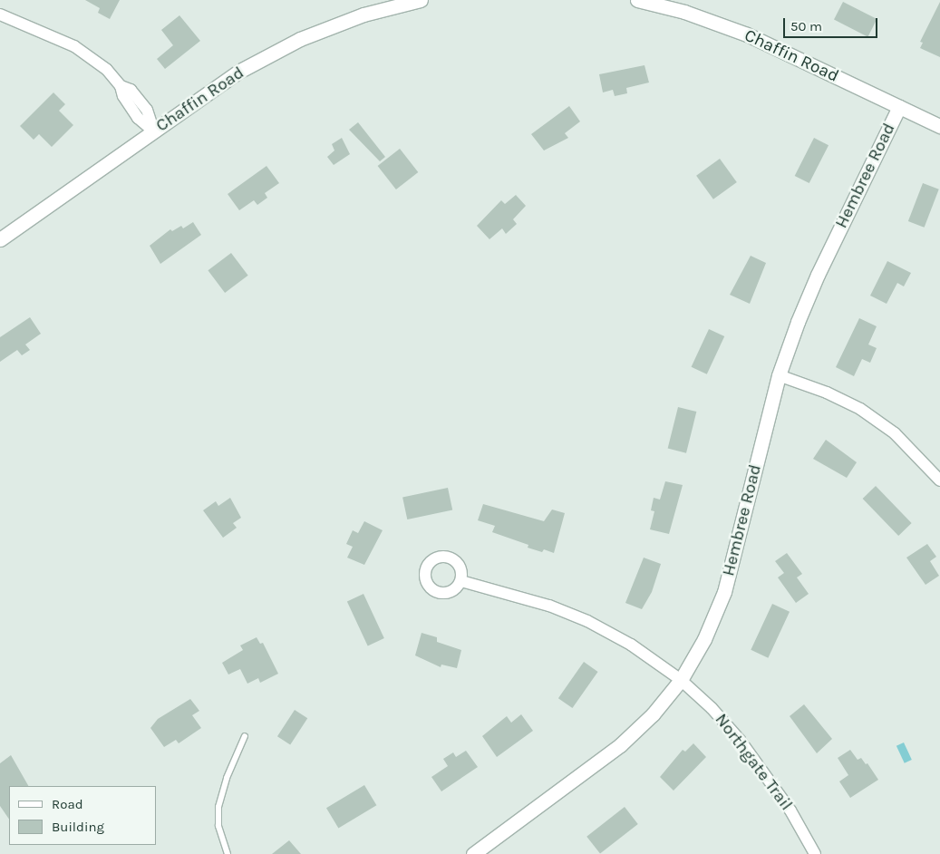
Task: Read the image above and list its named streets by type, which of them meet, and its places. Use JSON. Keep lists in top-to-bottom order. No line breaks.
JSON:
{"streets":{"street":["Chaffin Road","Hembree Road","Northgate Trail"]},"crossings":[["Chaffin Road","Hembree Road"],["Hembree Road","Northgate Trail"]],"legend":["Road","Building"],"scale_bar":"50 m"}
